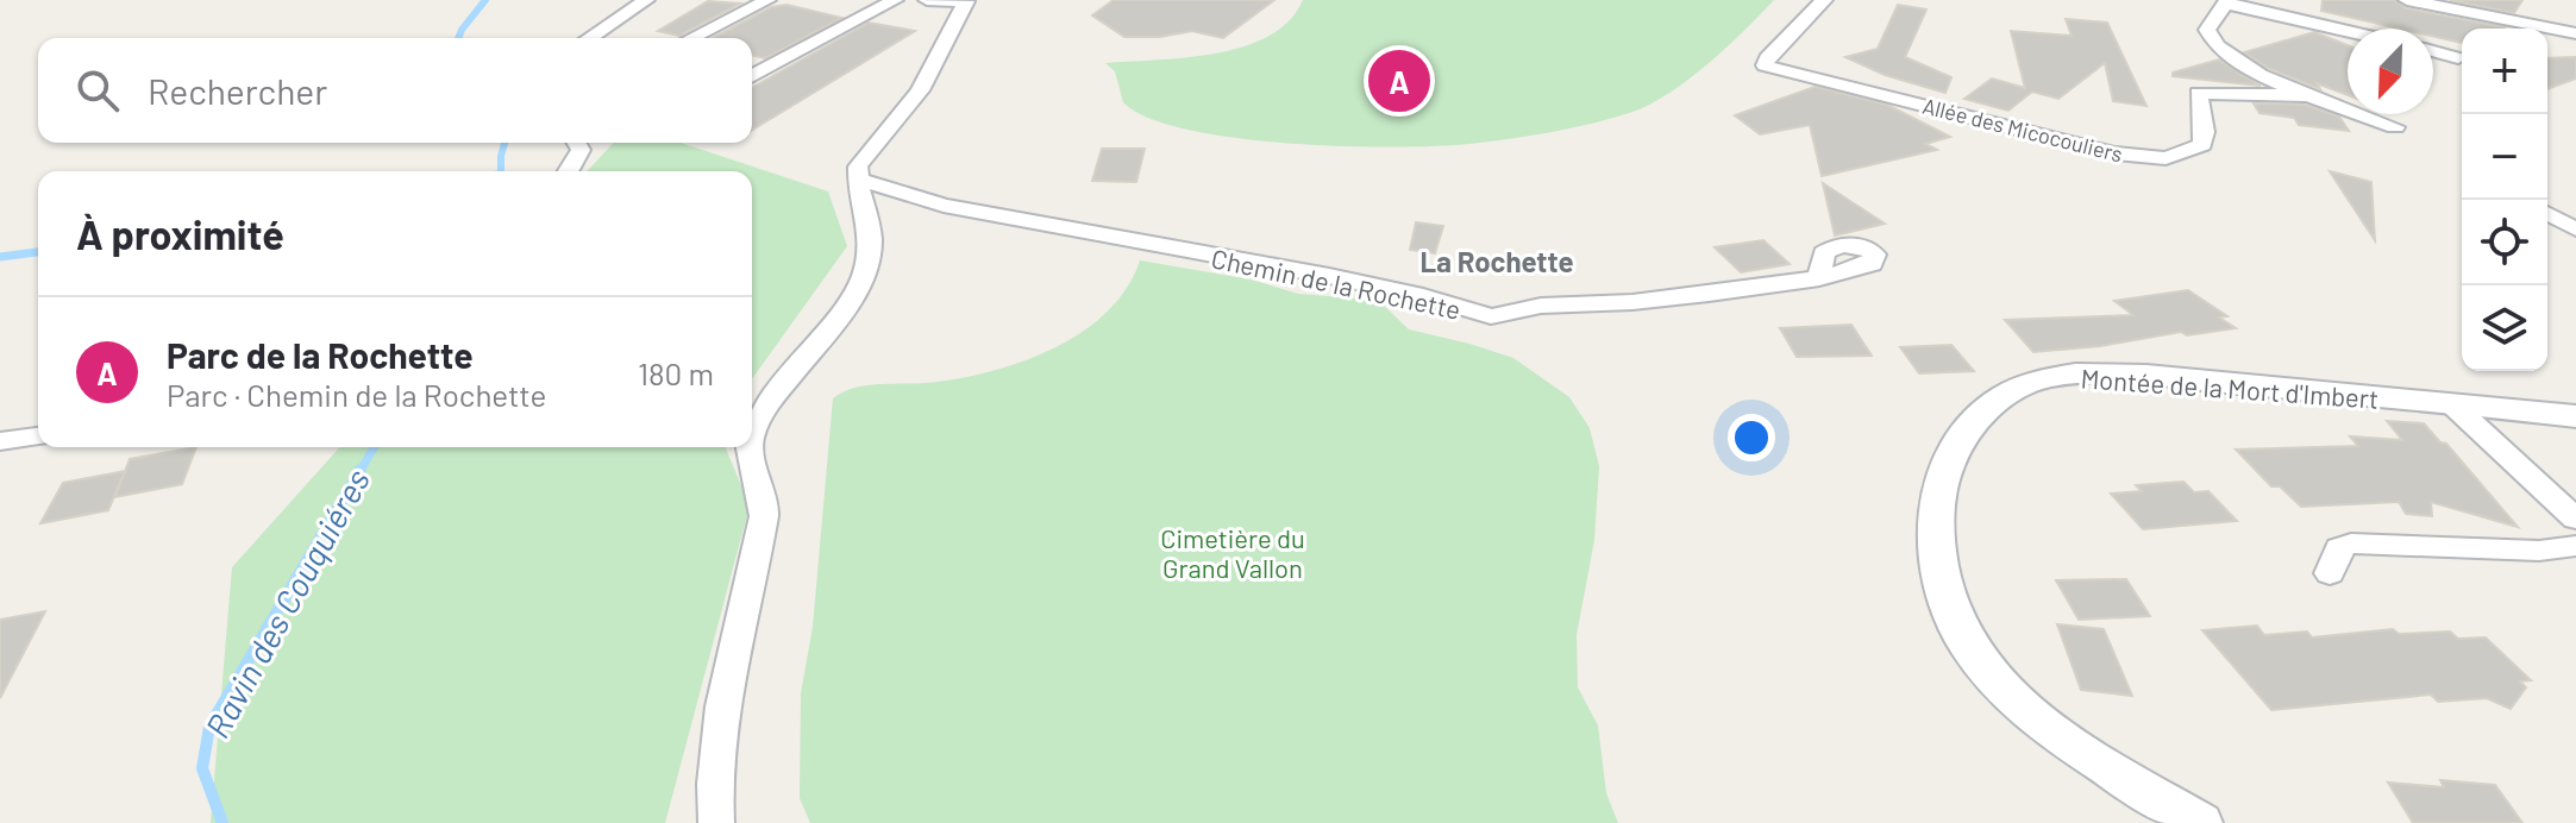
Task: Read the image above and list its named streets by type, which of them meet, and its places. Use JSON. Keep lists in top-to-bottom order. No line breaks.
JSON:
{"streets":{"street":["Allée des Micocouliers","Chemin de la Rochette","Montée de la Mort d'Imbert"]},"districts":["La Rochette"],"water":["Ravin des Couquiéres"],"parks":["Cimetière du Grand Vallon"],"north":"bottom left","page":{"map_buttons":["+","−"],"search":"Rechercher","pins":"A","heading":"À proximité","list":[{"mark":"A","name":"Parc de la Rochette","note":"Parc · Chemin de la Rochette","value":"180 m"}]}}
